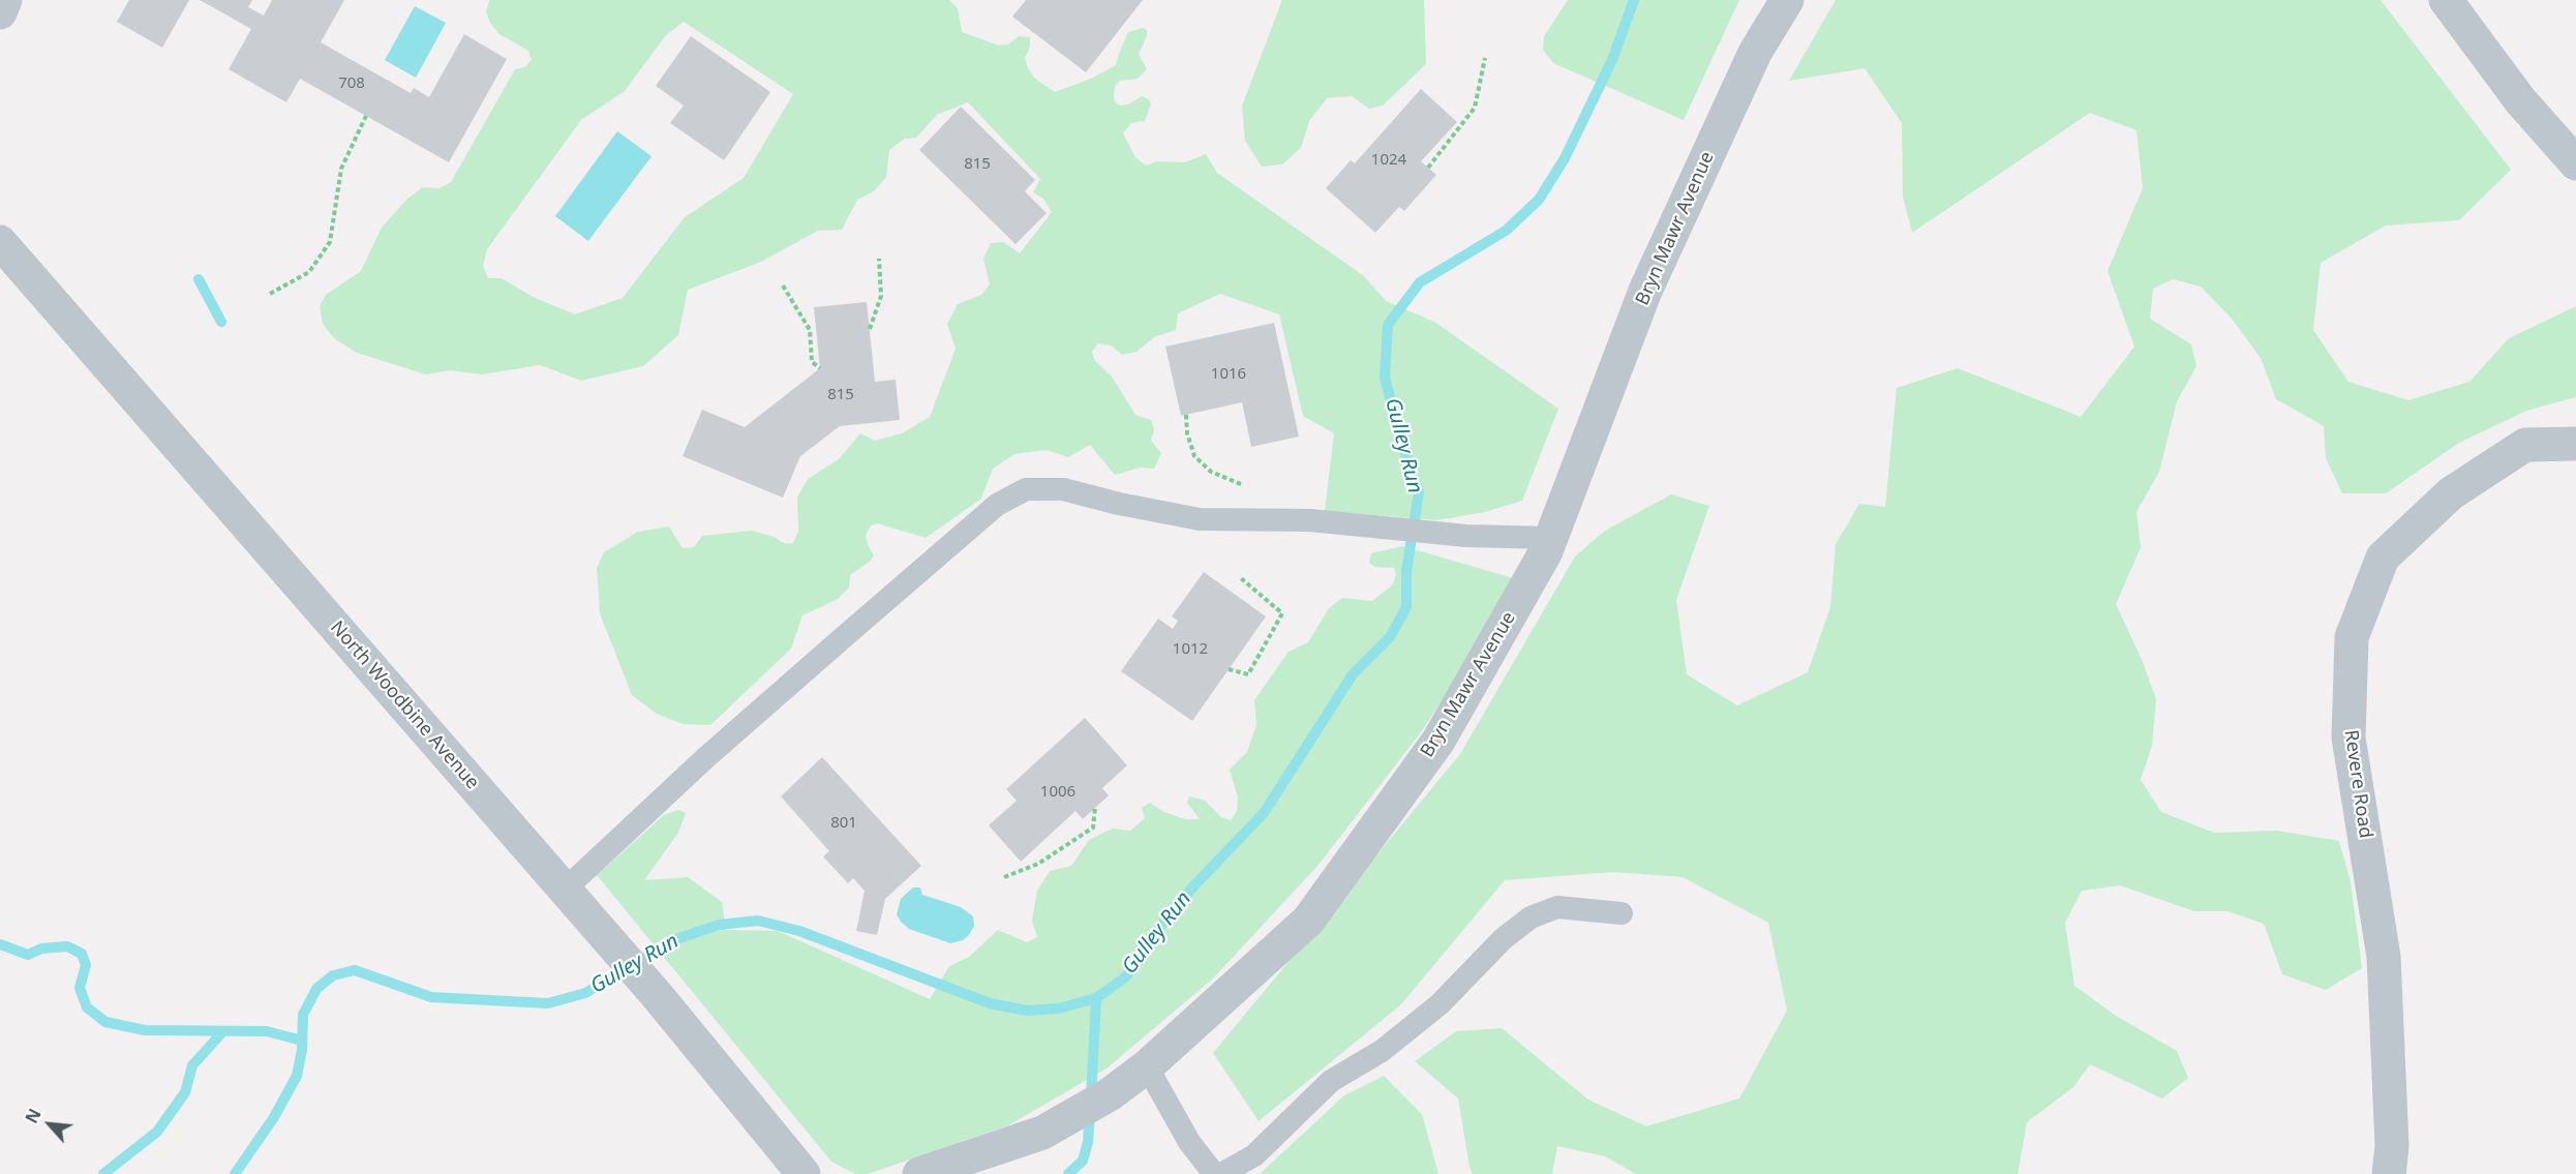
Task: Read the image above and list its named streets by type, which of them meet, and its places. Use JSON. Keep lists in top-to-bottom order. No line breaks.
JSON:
{"streets":{"street":["Bryn Mawr Avenue","North Woodbine Avenue","Revere Road"]},"water":["Gulley Run"],"house_numbers":["708","1024","815","1016","815","1012","1006","801"],"north":"top left"}
